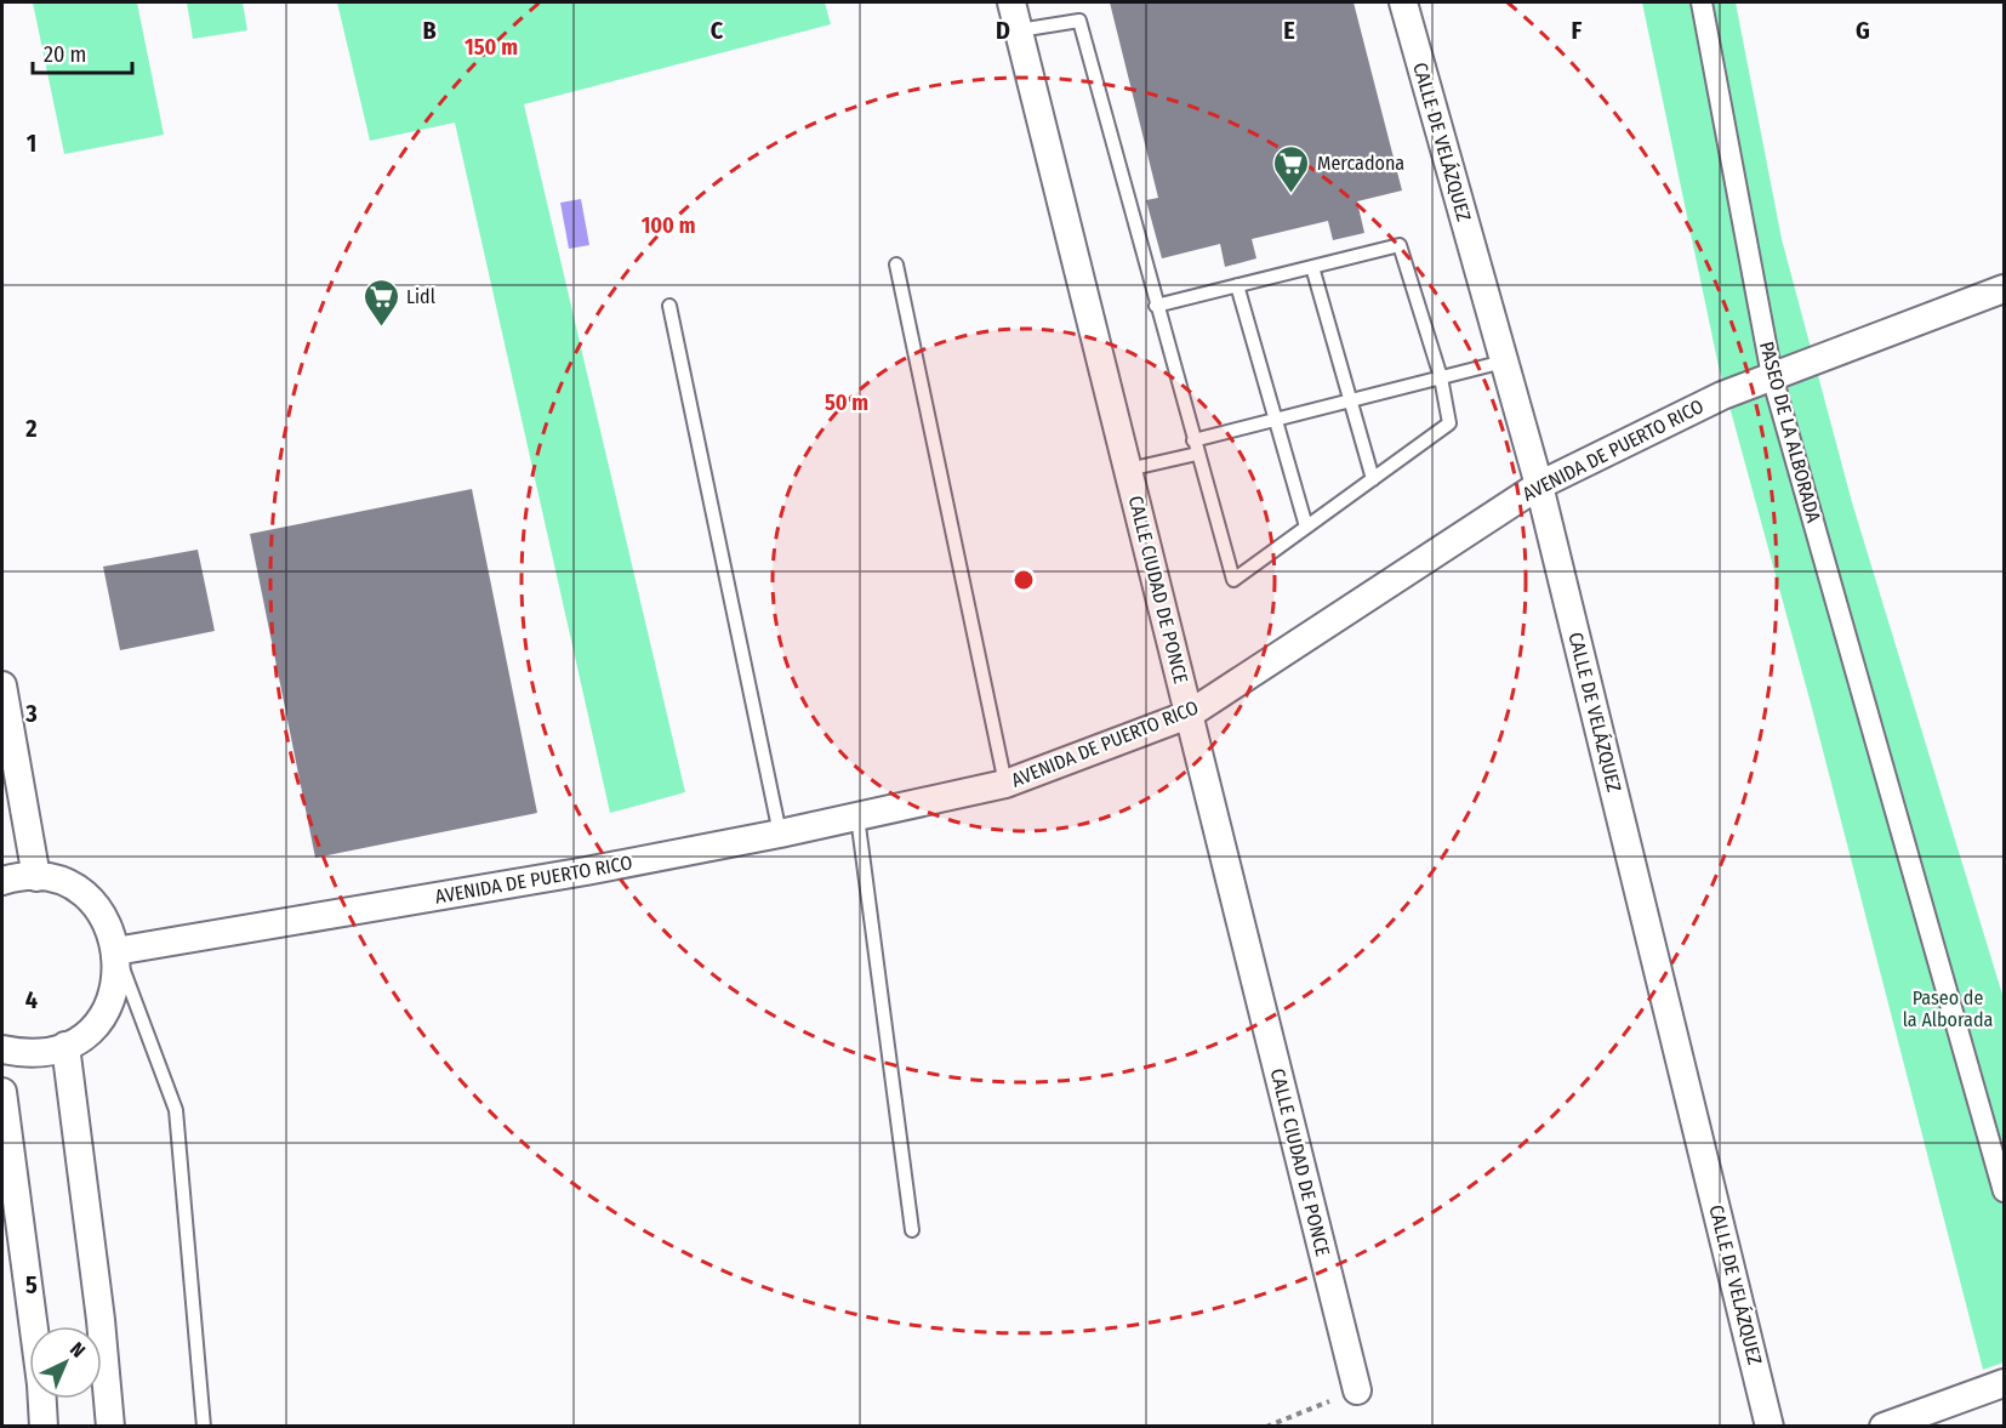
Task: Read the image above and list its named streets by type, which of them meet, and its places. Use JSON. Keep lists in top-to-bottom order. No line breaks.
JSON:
{"streets":{"street":["CALLE DE VELÁZQUEZ","PASEO DE LA ALBORADA","AVENIDA DE PUERTO RICO","CALLE CIUDAD DE PONCE"]},"crossings":[["CALLE DE VELÁZQUEZ","AVENIDA DE PUERTO RICO"],["PASEO DE LA ALBORADA","AVENIDA DE PUERTO RICO"],["AVENIDA DE PUERTO RICO","CALLE CIUDAD DE PONCE"]],"parks":["Paseo de la Alborada"],"places":{"supermarket":["Mercadona","Lidl"]},"scale_bar":"20 m","north":"top right","grid":{"columns":["B","C","D","E","F","G"],"rows":["1","2","3","4","5"]},"rings":["150 m","100 m","50 m"]}
